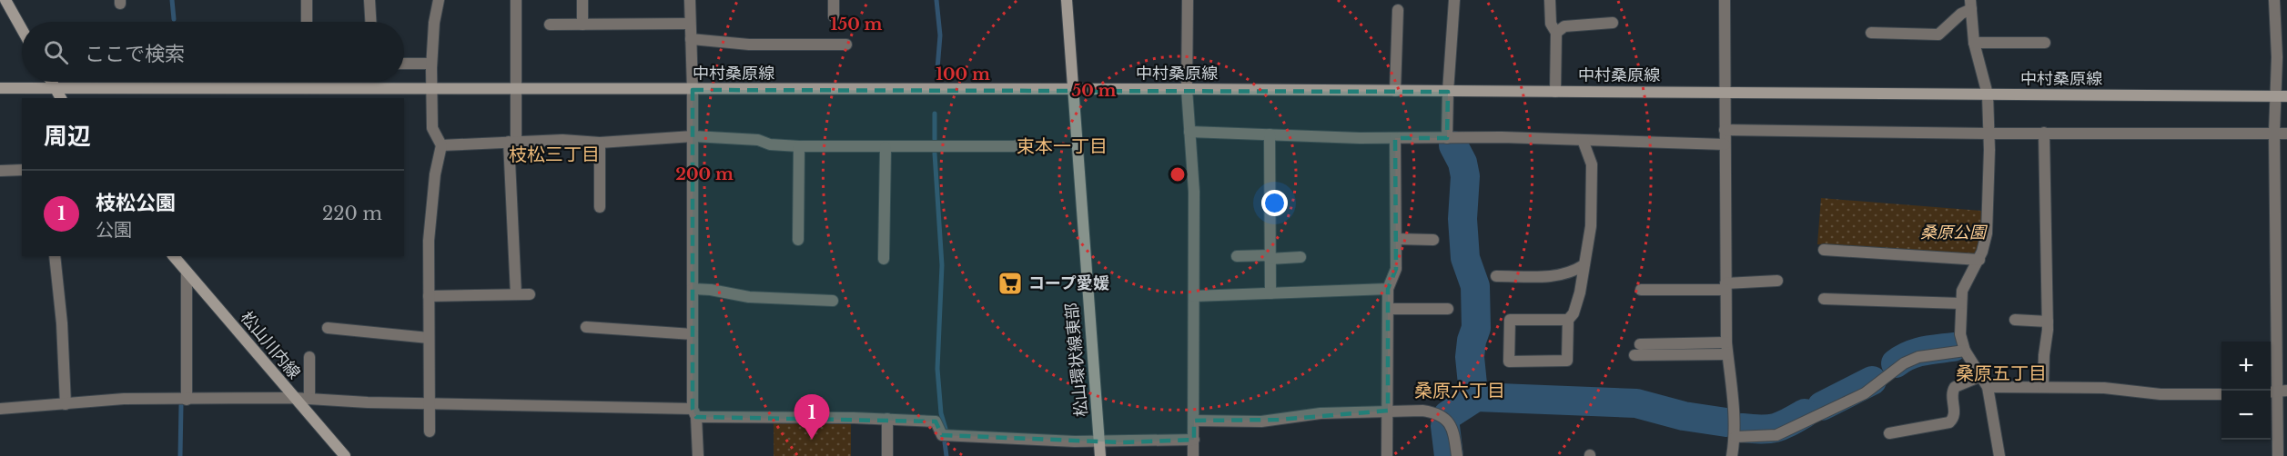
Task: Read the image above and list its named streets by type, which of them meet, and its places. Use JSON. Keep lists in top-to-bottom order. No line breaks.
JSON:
{"streets":{"street":["中村桑原線","松山川内線","松山環状線東部"]},"crossings":[["中村桑原線","松山環状線東部"]],"districts":["束本一丁目","枝松三丁目","桑原五丁目","桑原六丁目"],"parks":["桑原公園"],"places":{"supermarket":["コープ愛媛"]},"page":{"search":"ここで検索","heading":"周辺","list":[{"mark":"1","name":"枝松公園","note":"公園","value":"220 m"}],"map_buttons":["+","−"],"pins":"1"},"rings":["150 m","100 m","50 m","200 m"]}
